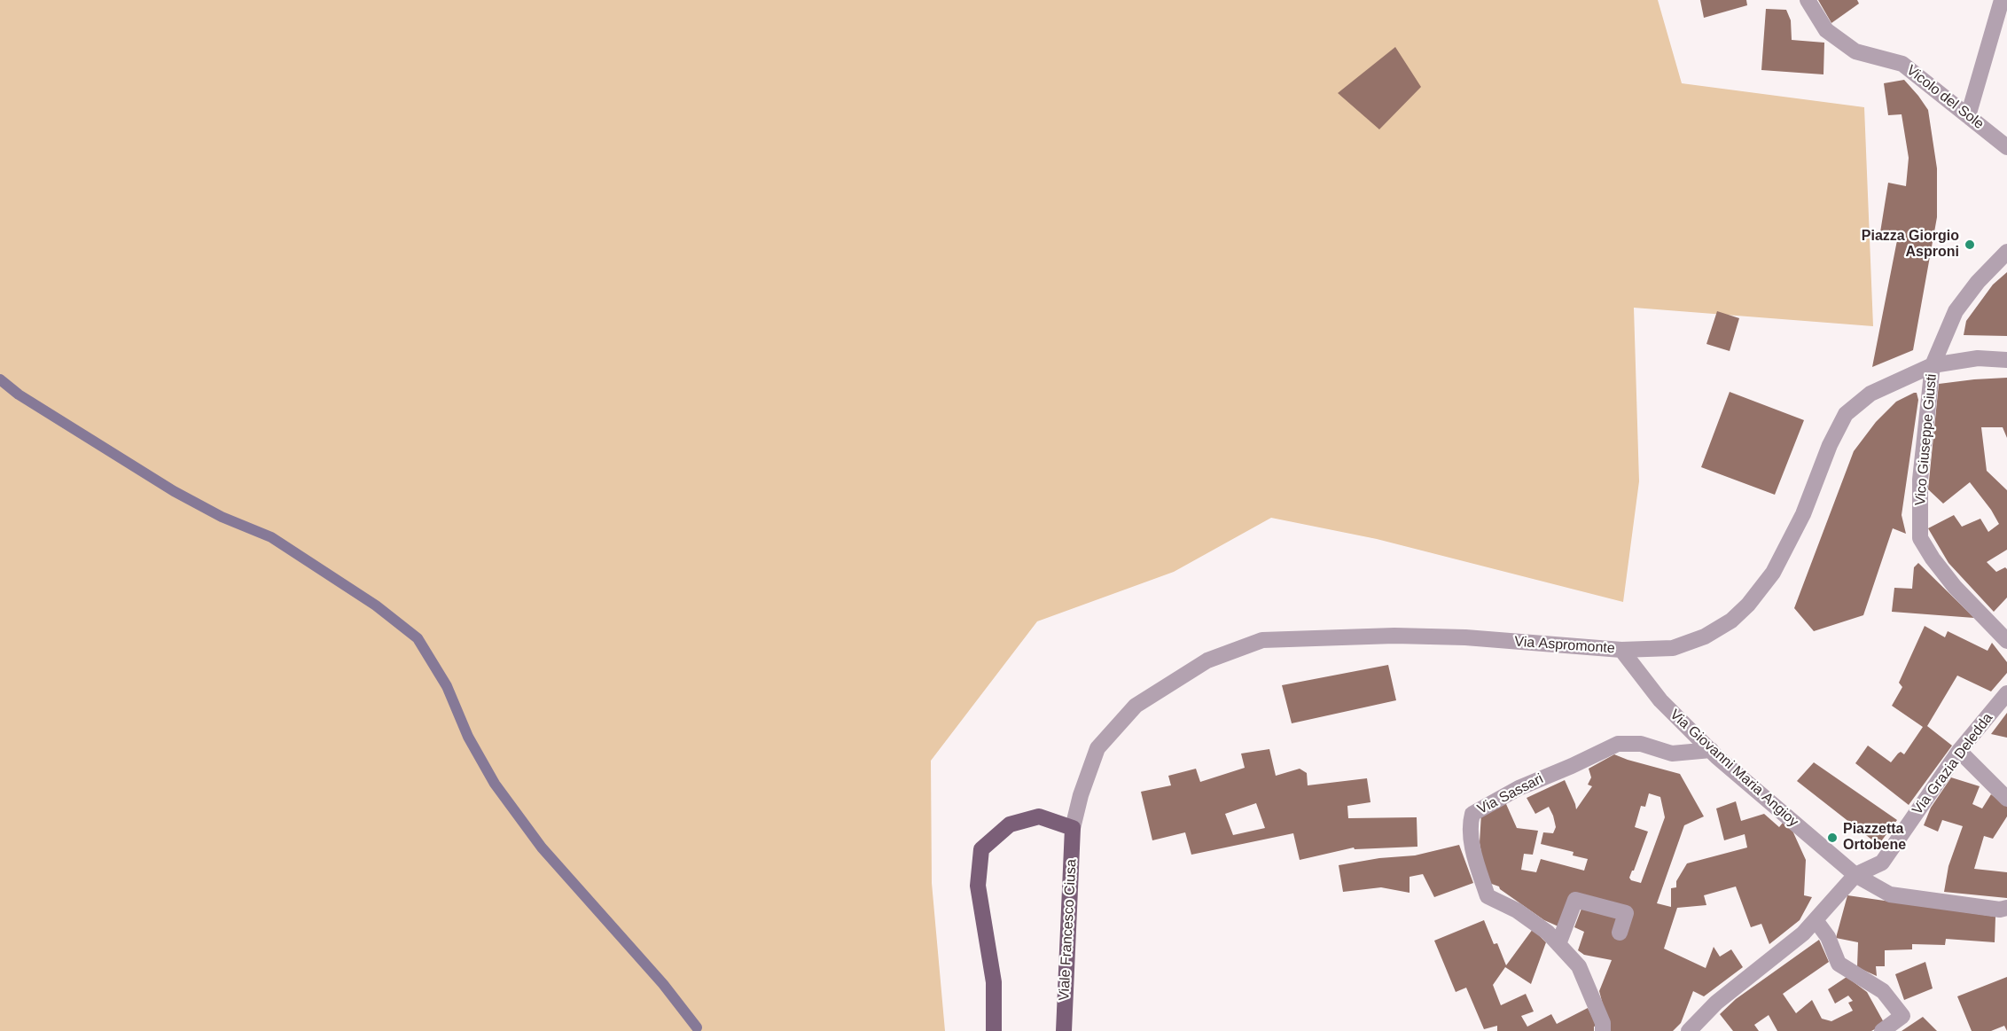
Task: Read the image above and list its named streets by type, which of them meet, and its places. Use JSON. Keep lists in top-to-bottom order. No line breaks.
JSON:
{"streets":{"main road":["Viale Francesco Ciusa"],"street":["Vicolo del Sole","Vico Giuseppe Giusti","Via Aspromonte","Via Grazia Deledda","Via Giovanni Maria Angioy","Via Sassari"]},"crossings":[["Vico Giuseppe Giusti","Via Aspromonte"],["Via Aspromonte","Via Giovanni Maria Angioy"],["Via Aspromonte","Viale Francesco Ciusa"],["Via Grazia Deledda","Via Giovanni Maria Angioy"],["Via Giovanni Maria Angioy","Via Sassari"]],"places":["Piazza Giorgio Asproni","Piazzetta Ortobene"]}
